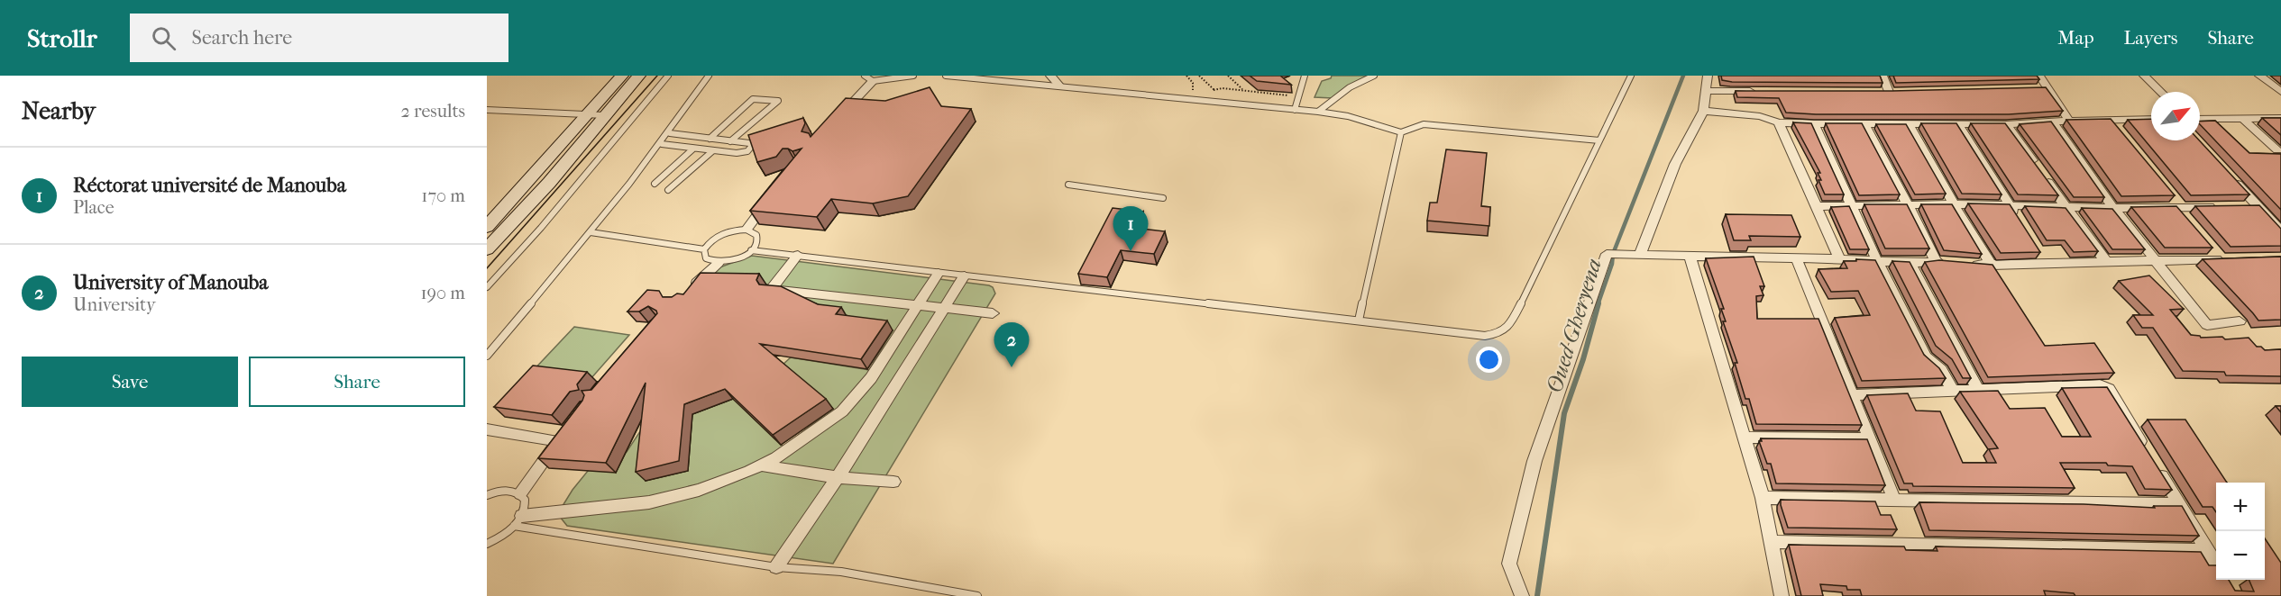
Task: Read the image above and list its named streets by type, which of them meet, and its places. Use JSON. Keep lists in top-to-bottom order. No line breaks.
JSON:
{"water":["Oued Gheryena"],"north":"top right","page":{"header":"Strollr","search":"Search here","nav":["Map","Layers","Share"],"heading":["Nearby","2 results"],"list":[{"mark":"1","name":"Réctorat université de Manouba","note":"Place","value":"170 m"},{"mark":"2","name":"University of Manouba","note":"University","value":"190 m"}],"pins":["1","2"],"buttons":["Save","Share"],"map_buttons":["+","−"]}}
